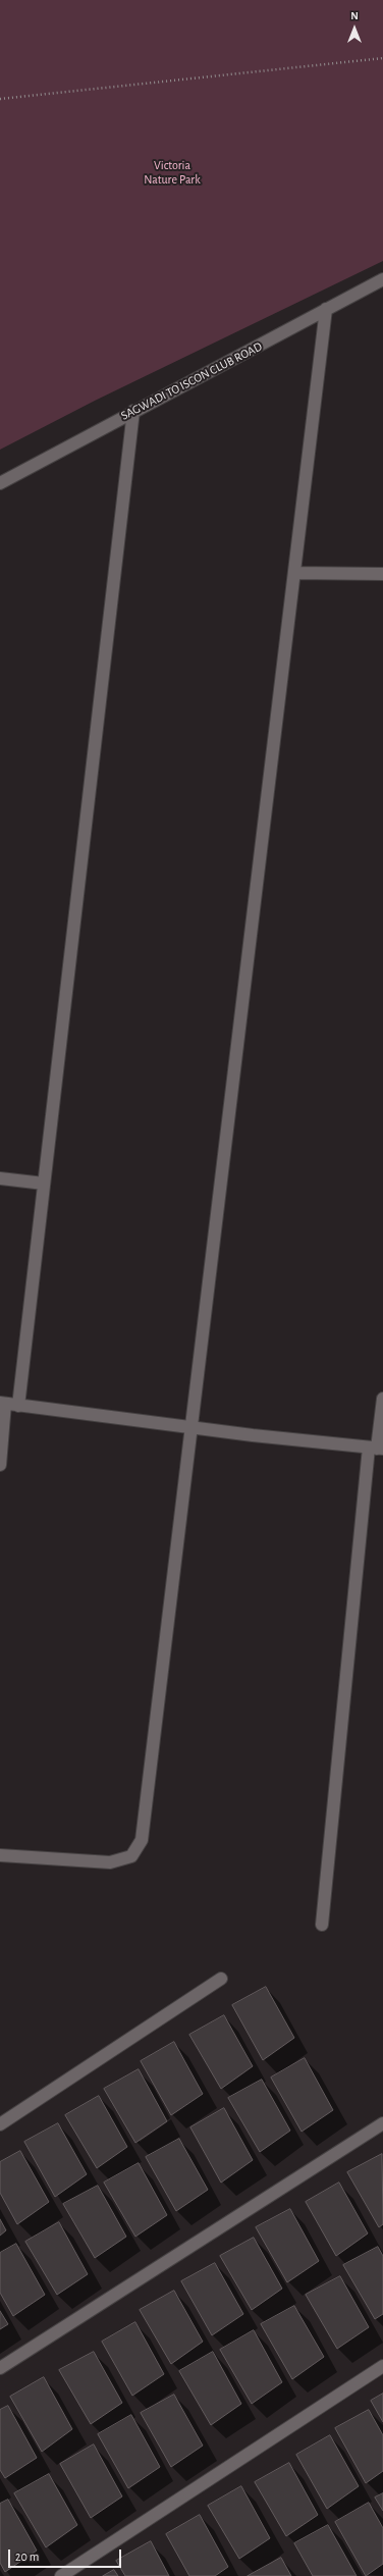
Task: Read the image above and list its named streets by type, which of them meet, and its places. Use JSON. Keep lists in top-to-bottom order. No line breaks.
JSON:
{"streets":{"street":["SAGWADI TO ISCON CLUB ROAD"]},"parks":["Victoria Nature Park"],"scale_bar":"20 m","north":"top"}
